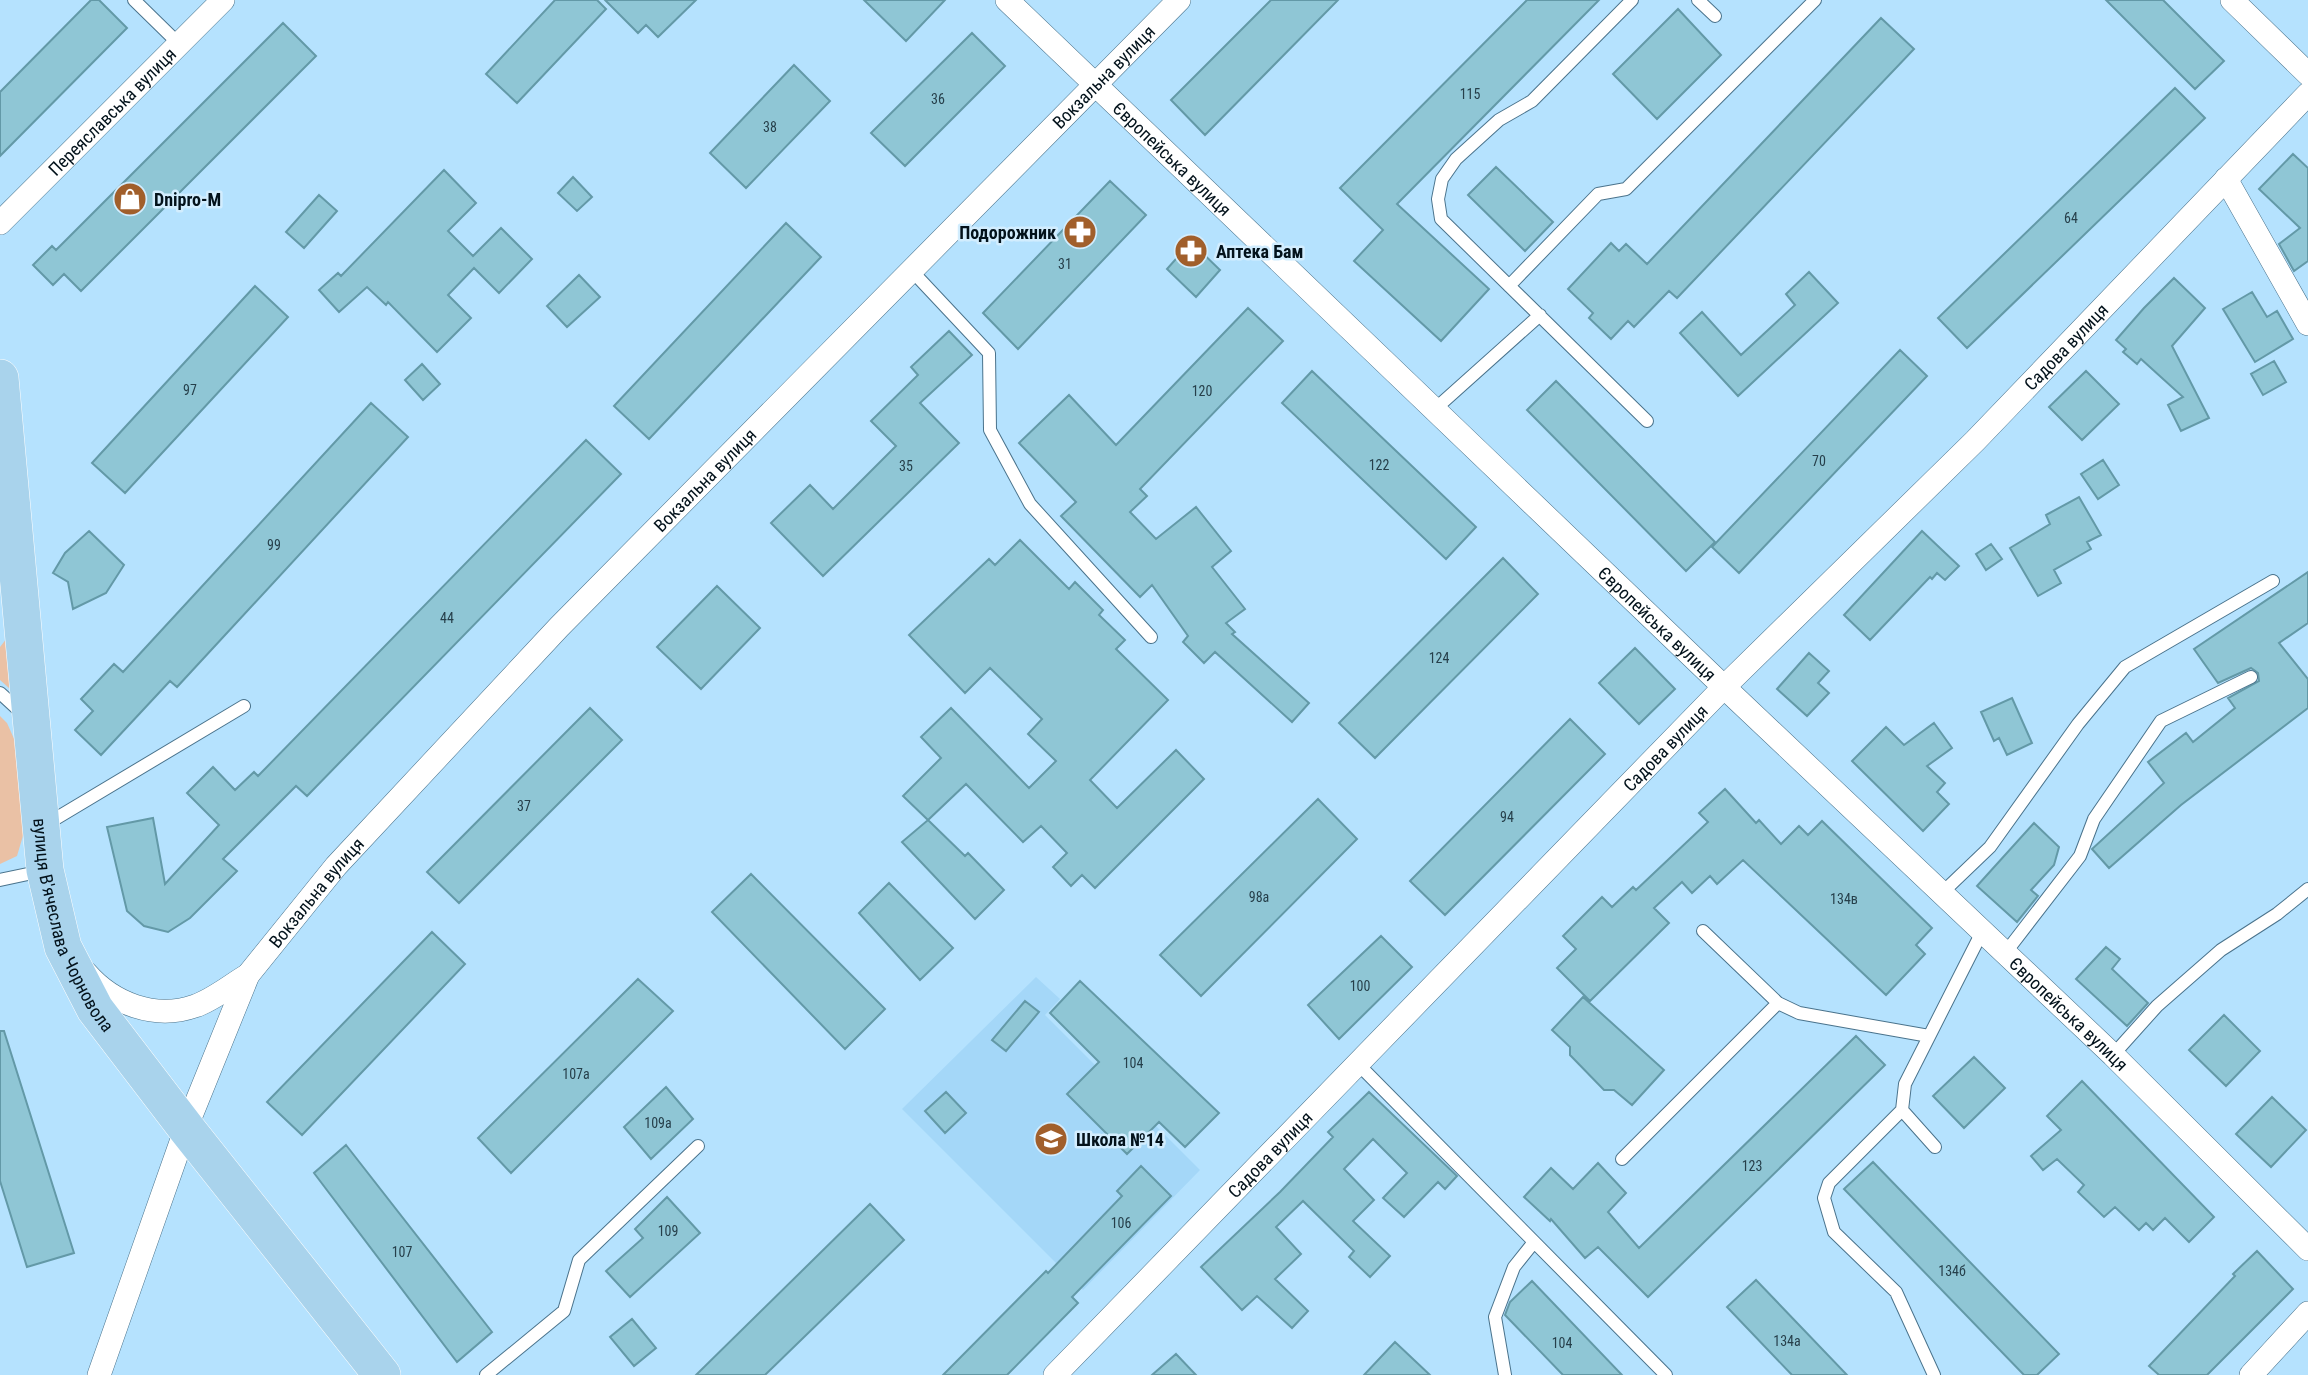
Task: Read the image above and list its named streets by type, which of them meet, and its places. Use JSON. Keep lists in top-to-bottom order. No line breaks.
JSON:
{"streets":{"main road":["вулиця В'ячеслава Чорновола"],"street":["Вокзальна вулиця","Переяславська вулиця","Європейська вулиця","Садова вулиця"]},"crossings":[["Вокзальна вулиця","Європейська вулиця"],["Вокзальна вулиця","вулиця В'ячеслава Чорновола"],["Європейська вулиця","Садова вулиця"]],"places":{"shop":["Dnipro-M"],"pharmacy":["Подорожник","Аптека Бам"],"school or university":["Школа №14"]},"house_numbers":["115","36","38","64","31","97","120","70","122","35","99","44","124","37","94","98а","134в","100","104","107а","109а","123","106","109","107","134б","134а","104"]}
